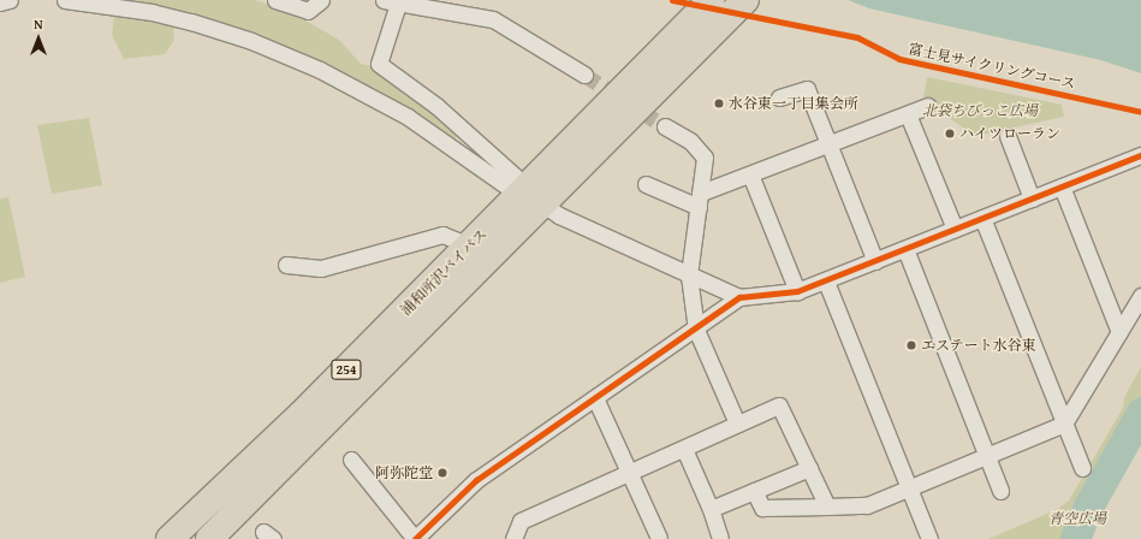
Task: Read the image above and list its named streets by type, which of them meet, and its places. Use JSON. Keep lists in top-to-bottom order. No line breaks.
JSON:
{"streets":{"highway":["浦和所沢バイパス","254"],"cycle path":["富士見サイクリングコース"]},"parks":["北袋ちびっこ広場","青空広場"],"places":["水谷東一丁目集会所","ハイツローラン","エステート水谷東","阿弥陀堂"],"north":"top"}
